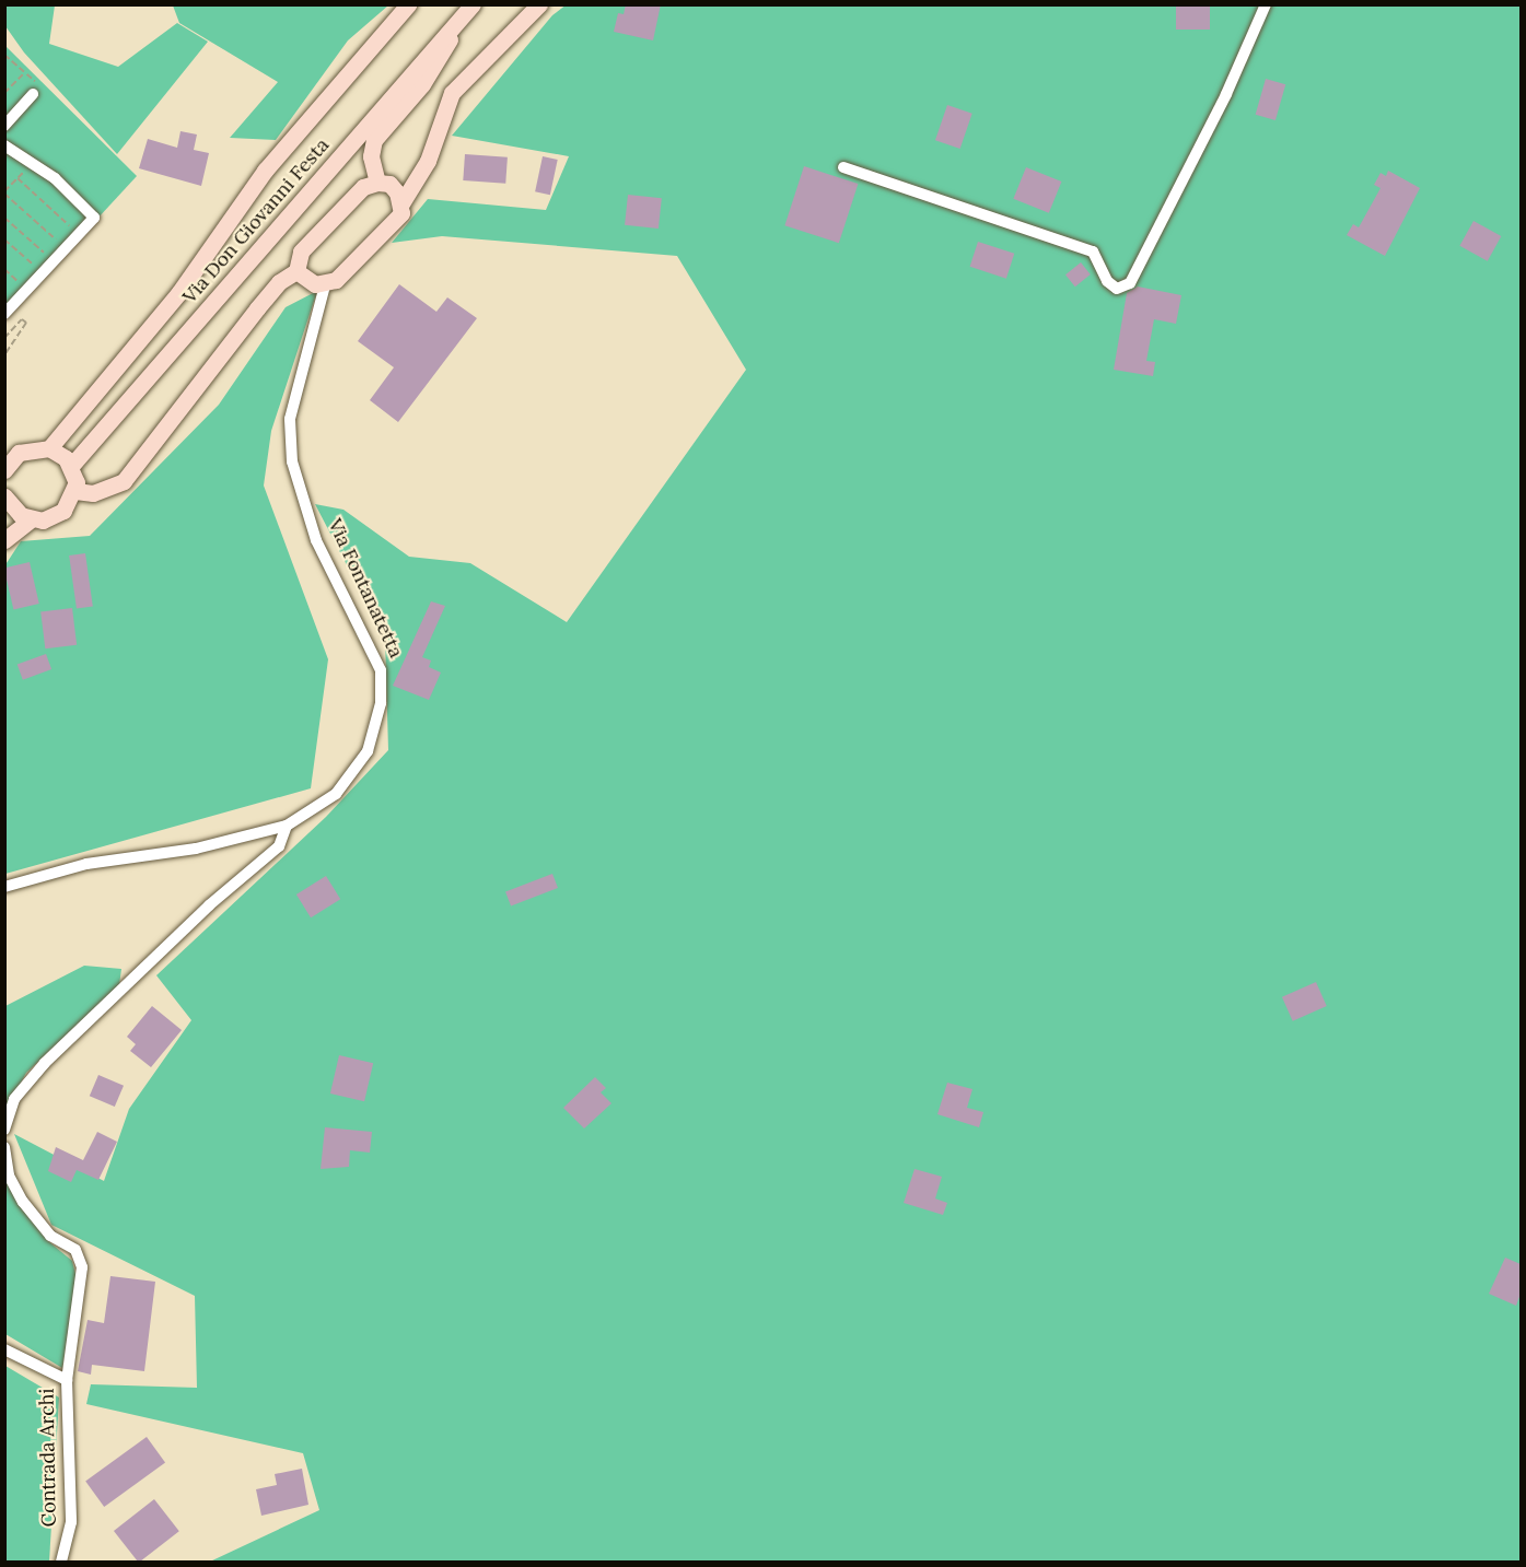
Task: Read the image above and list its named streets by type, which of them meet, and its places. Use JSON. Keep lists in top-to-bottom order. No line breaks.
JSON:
{"streets":{"main road":["Via Don Giovanni Festa"],"street":["Via Fontanatetta","Contrada Archi"]}}
